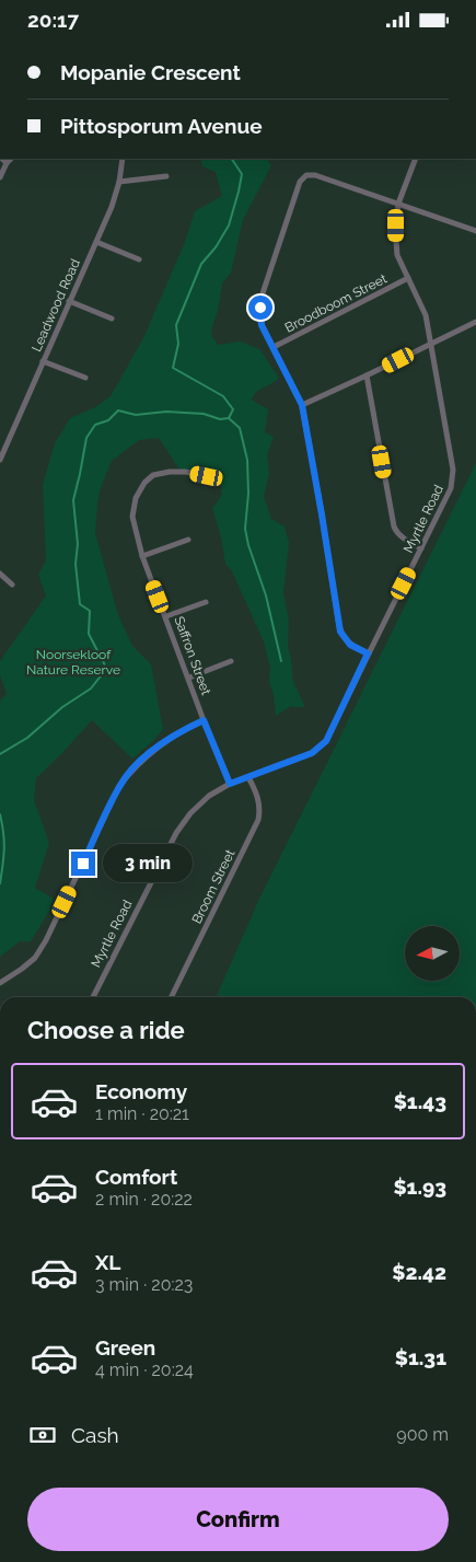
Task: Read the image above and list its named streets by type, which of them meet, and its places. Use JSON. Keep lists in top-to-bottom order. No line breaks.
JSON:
{"streets":{"street":["Broodboom Street","Leadwood Road","Myrtle Road","Saffron Street","Broom Street"]},"crossings":[["Broodboom Street","Myrtle Road"],["Myrtle Road","Saffron Street"],["Myrtle Road","Broom Street"]],"parks":["Noorsekloof Nature Reserve"],"north":"left","page":{"status":"20:17","banner":["Mopanie Crescent","Pittosporum Avenue"],"bubble":"3 min","heading":"Choose a ride","list":[{"name":"Economy","note":"1 min · 20:21","value":"$1.43"},{"name":"Comfort","note":"2 min · 20:22","value":"$1.93"},{"name":"XL","note":"3 min · 20:23","value":"$2.42"},{"name":"Green","note":"4 min · 20:24","value":"$1.31"}],"pay":["Cash","900 m"],"buttons":"Confirm"}}
